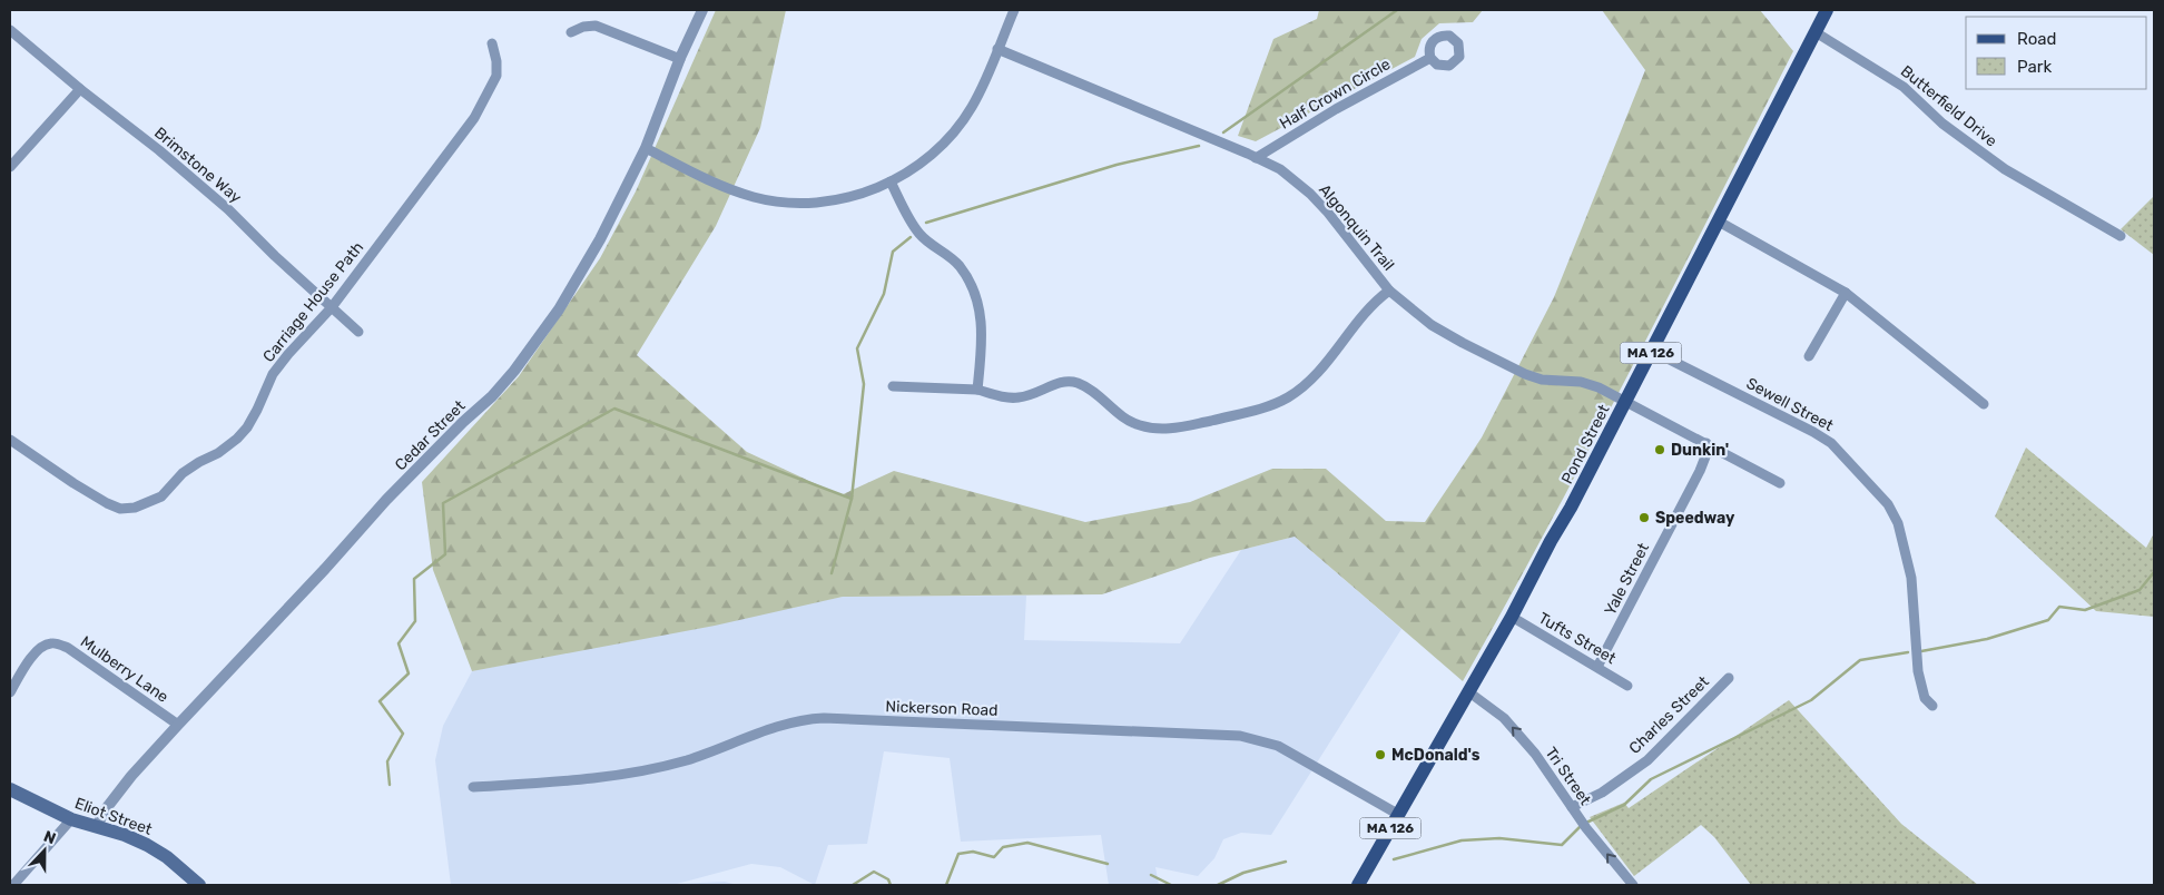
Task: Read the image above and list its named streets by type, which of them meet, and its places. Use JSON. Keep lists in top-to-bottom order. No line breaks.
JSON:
{"streets":{"main road":["MA 126","Pond Street","Eliot Street"],"street":["Half Crown Circle","Butterfield Drive","Brimstone Way","Algonquin Trail","Carriage House Path","Sewell Street","Cedar Street","Yale Street","Tufts Street","Mulberry Lane","Nickerson Road","Charles Street","Tri Street"]},"crossings":[["Half Crown Circle","Algonquin Trail"],["Butterfield Drive","Pond Street"],["Brimstone Way","Carriage House Path"],["Algonquin Trail","Pond Street"],["Algonquin Trail","Yale Street"],["Sewell Street","Pond Street"],["Cedar Street","Mulberry Lane"],["Cedar Street","Eliot Street"],["Pond Street","Tufts Street"],["Pond Street","Nickerson Road"],["Pond Street","Tri Street"],["Yale Street","Tufts Street"],["Charles Street","Tri Street"]],"one_way":["Tri Street"],"places":["Dunkin'","Speedway","McDonald's"],"legend":["Road","Park"],"north":"top"}
